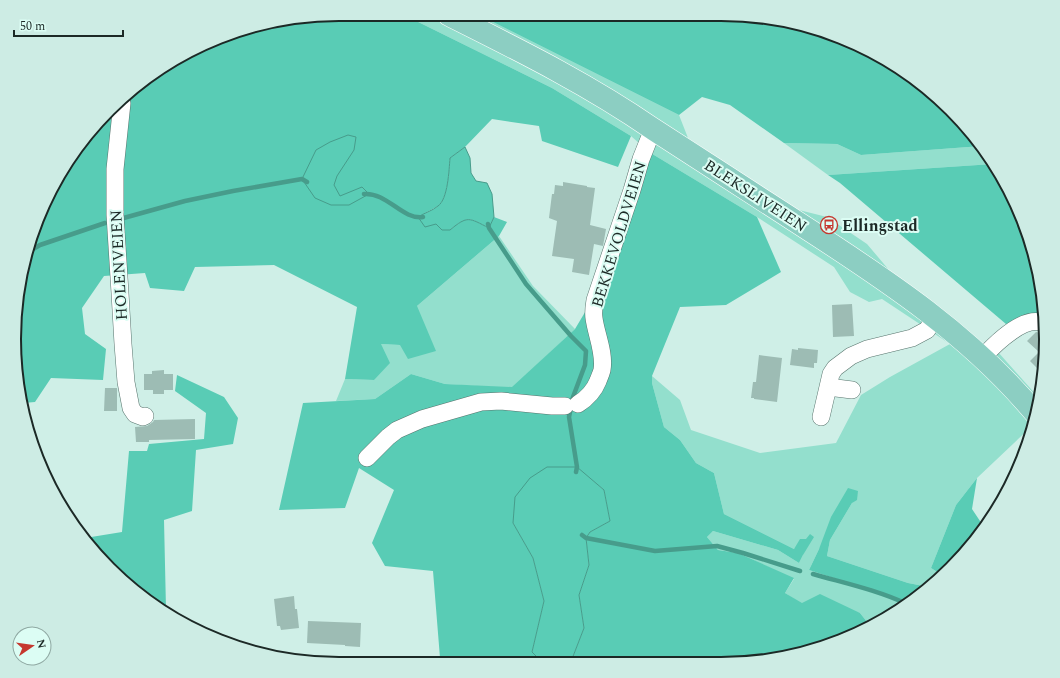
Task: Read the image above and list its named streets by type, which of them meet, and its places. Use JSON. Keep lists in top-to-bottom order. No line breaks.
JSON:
{"streets":{"main road":["BLEKSLIVEIEN"],"street":["BEKKEVOLDVEIEN","HOLENVEIEN"]},"crossings":[["BLEKSLIVEIEN","BEKKEVOLDVEIEN"]],"places":{"bus stop":["Ellingstad"]},"scale_bar":"50 m","north":"right"}
